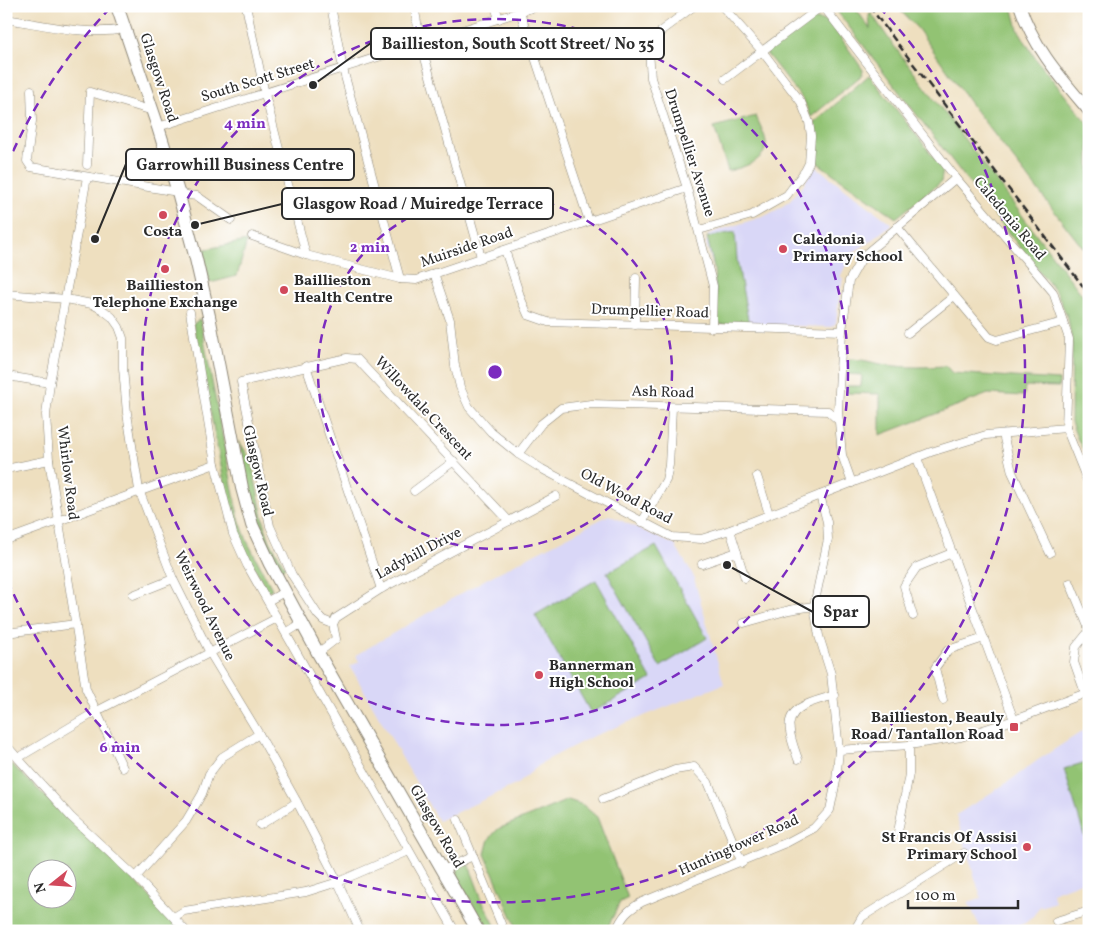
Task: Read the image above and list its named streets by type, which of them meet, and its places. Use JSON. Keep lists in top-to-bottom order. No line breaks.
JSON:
{"streets":{"main road":["Glasgow Road"],"street":["South Scott Street","Drumpellier Avenue","Caledonia Road","Muirside Road","Drumpellier Road","Ash Road","Willowdale Crescent","Whirlow Road","Old Wood Road","Ladyhill Drive","Weirwood Avenue","Huntingtower Road"]},"crossings":[["Glasgow Road","South Scott Street"],["Drumpellier Avenue","Muirside Road"],["Drumpellier Avenue","Drumpellier Road"],["Caledonia Road","Old Wood Road"],["Muirside Road","Drumpellier Road"],["Muirside Road","Old Wood Road"],["Ash Road","Old Wood Road"],["Willowdale Crescent","Ladyhill Drive"],["Whirlow Road","Weirwood Avenue"],["Old Wood Road","Huntingtower Road"]],"places":{"other":["Baillieston, South Scott Street/ No 35","Costa","Glasgow Road / Muiredge Terrace","Garrowhill Business Centre","Caledonia Primary School","Baillieston Telephone Exchange","Baillieston Health Centre","Spar","Bannerman High School","St Francis Of Assisi Primary School"],"transit":["Baillieston, Beauly Road/ Tantallon Road"]},"scale_bar":"100 m","north":"left","rings":["4 min","2 min","6 min"]}
